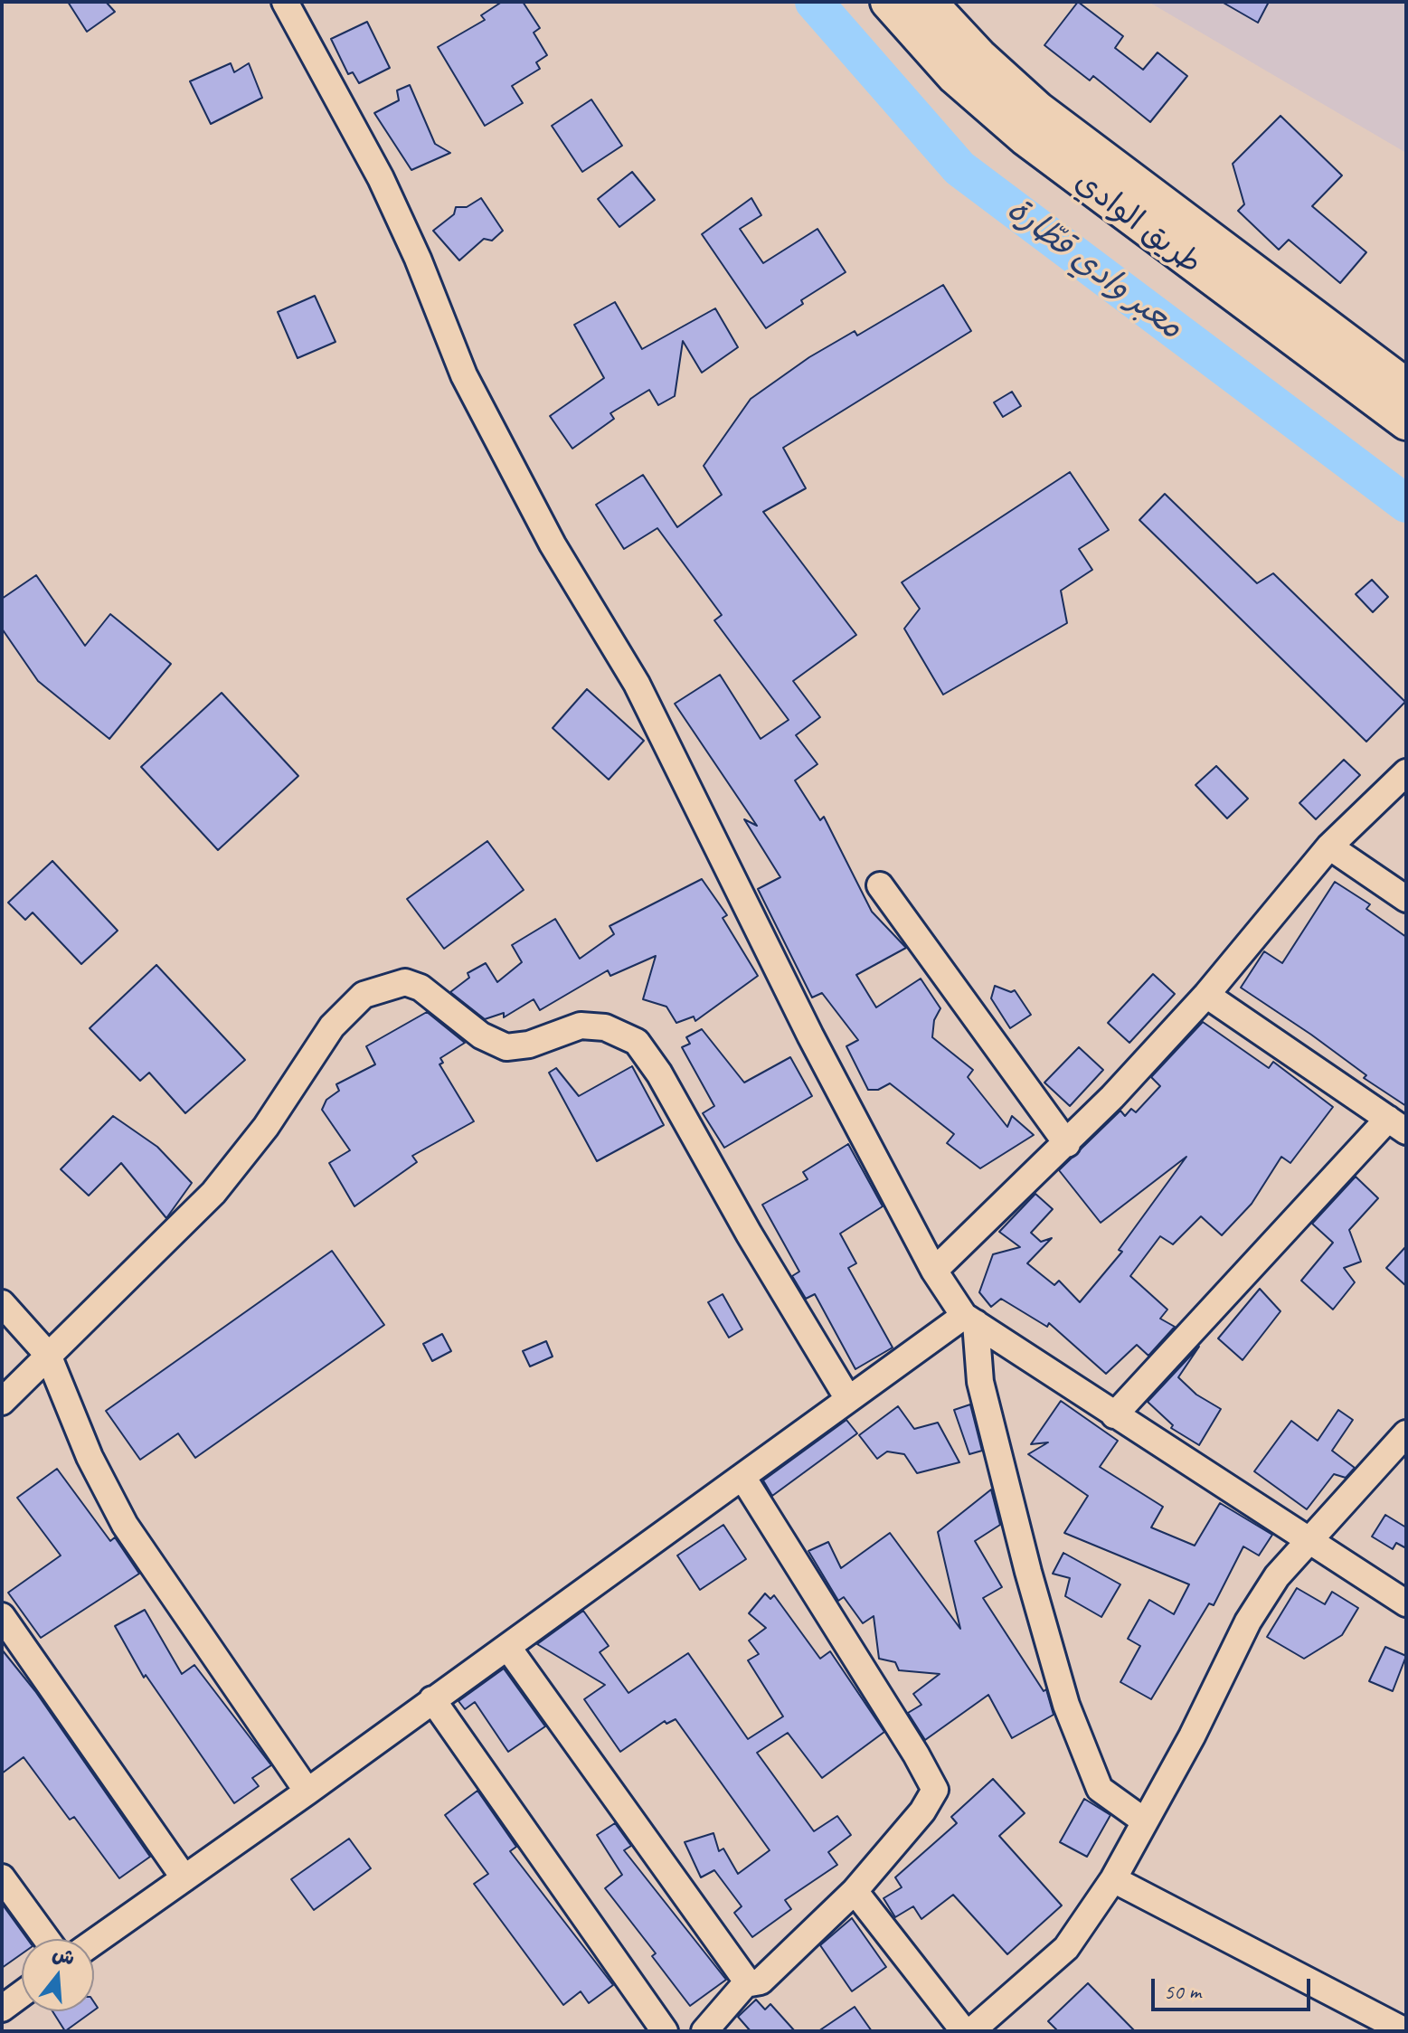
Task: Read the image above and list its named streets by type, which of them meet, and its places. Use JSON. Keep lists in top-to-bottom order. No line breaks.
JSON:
{"streets":{"main road":["طريق الوادي"]},"water":["معبر وادي قطّارة"],"scale_bar":"50 m","north":"top"}
